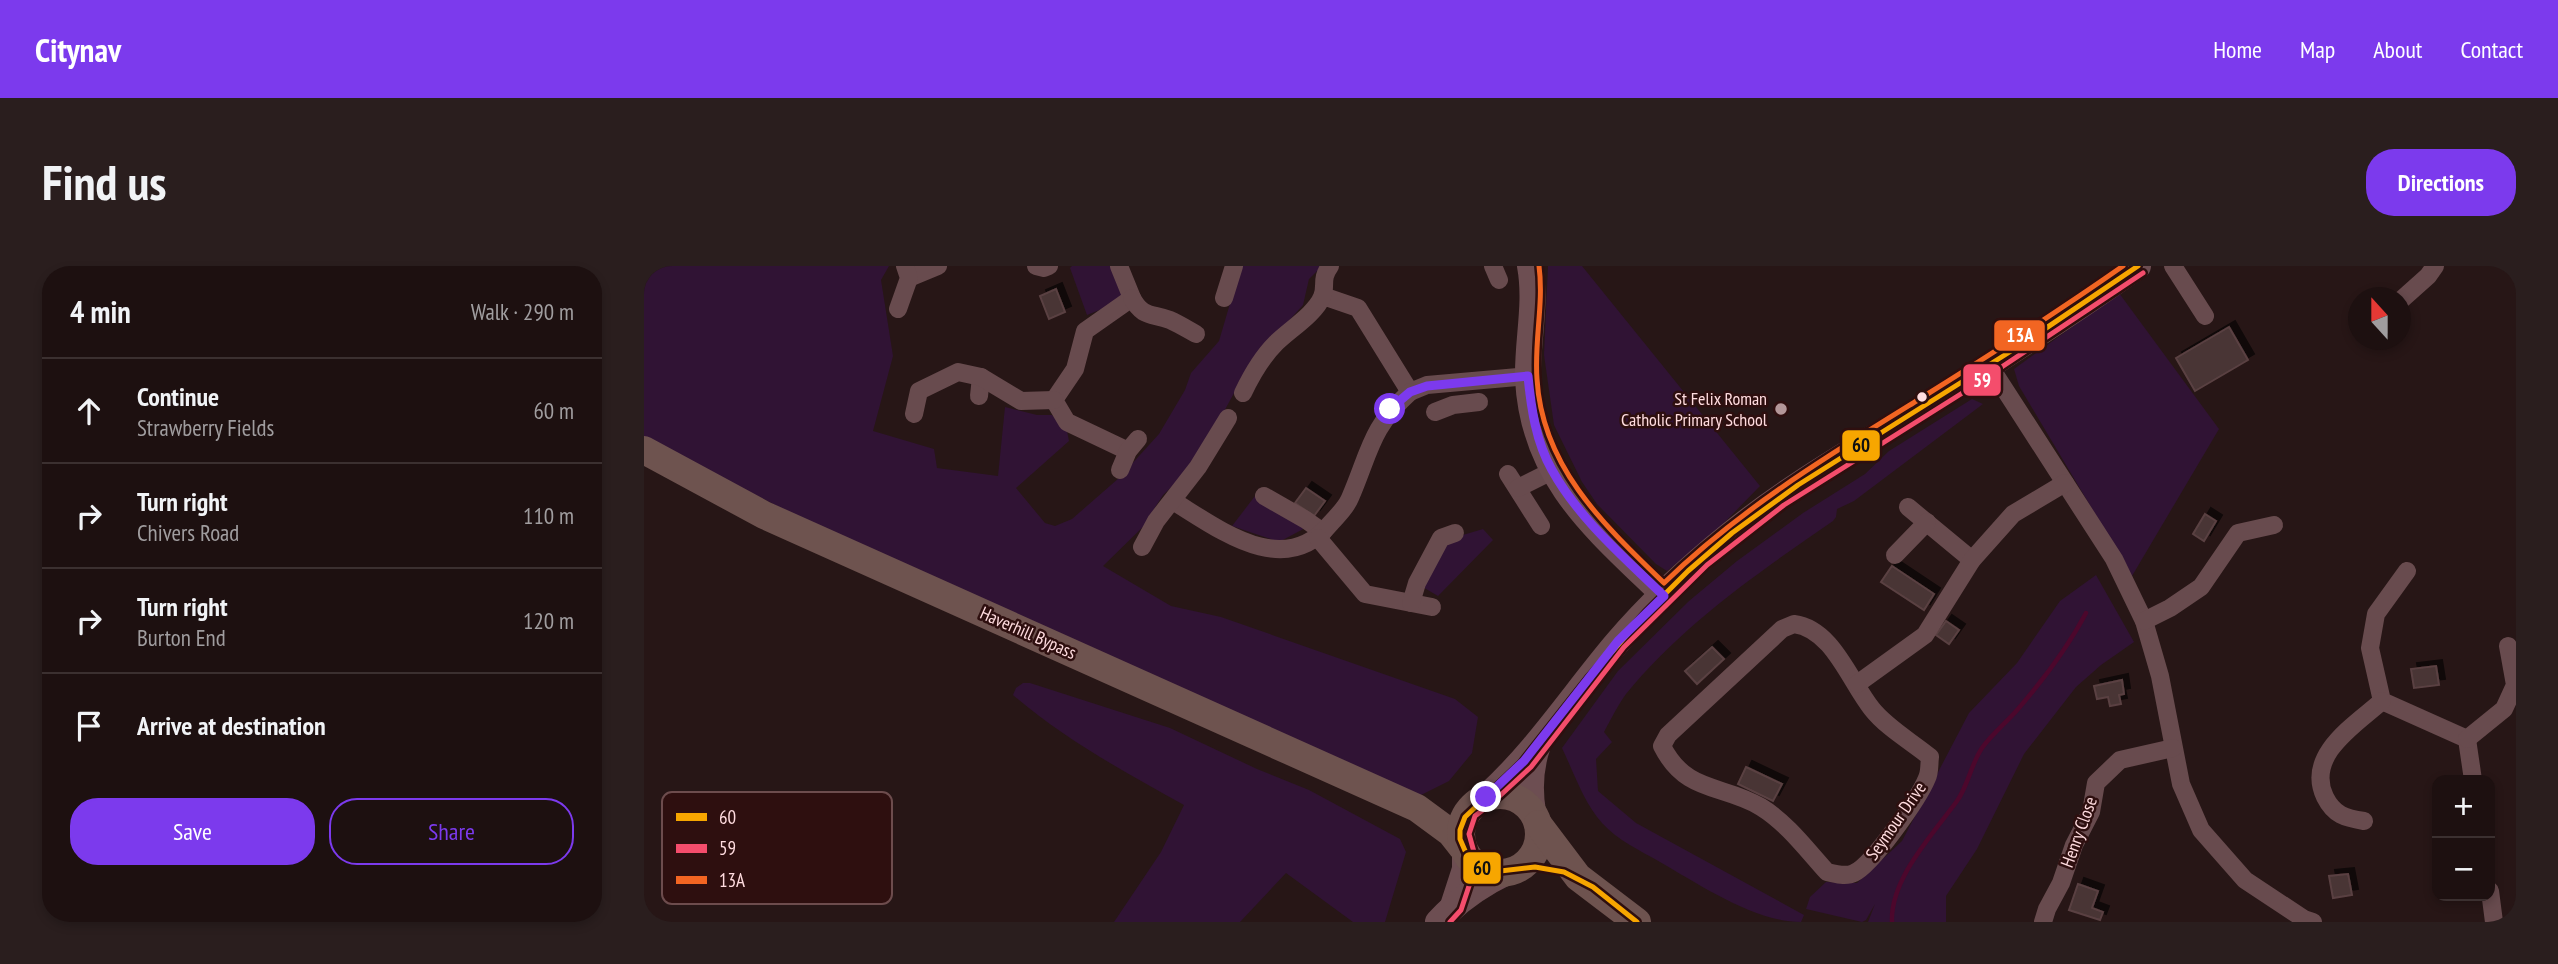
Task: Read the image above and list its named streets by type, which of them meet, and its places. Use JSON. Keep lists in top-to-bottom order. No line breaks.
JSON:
{"streets":{"main road":["Haverhill Bypass"],"street":["Seymour Drive","Henry Close"]},"places":["St Felix Roman Catholic Primary School"],"lines":["transit line 60","transit line 13A","transit line 59"],"legend":["60","59","13A"],"north":"top","page":{"header":"Citynav","nav":["Home","Map","About","Contact"],"buttons":["Directions",["Save","Share"]],"title":"Find us","heading":["4 min","Walk · 290 m"],"list":[["Continue","Strawberry Fields","60 m"],["Turn right","Chivers Road","110 m"],["Turn right","Burton End","120 m"],"Arrive at destination"],"map_buttons":["+","−"]}}
